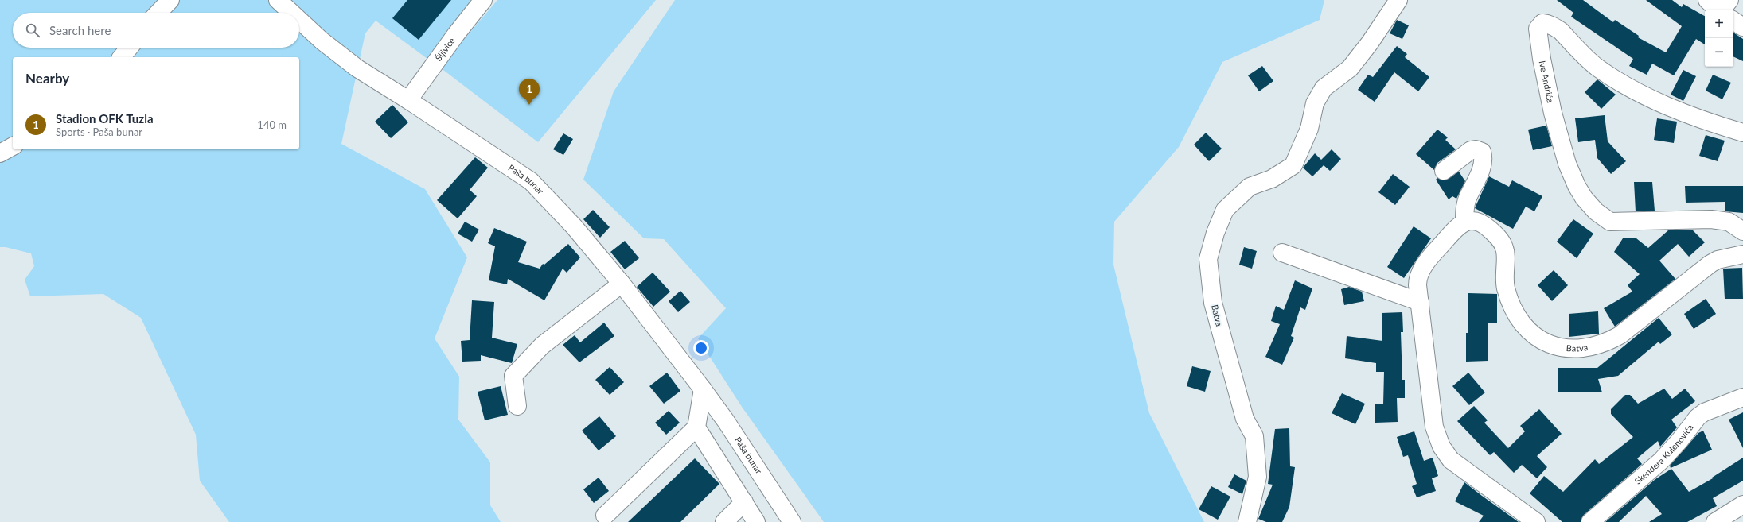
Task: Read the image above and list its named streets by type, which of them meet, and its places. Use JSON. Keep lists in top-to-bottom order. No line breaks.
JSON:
{"streets":{"street":["Šljivice","Ive Andrića","Paša bunar","Batva","Skendera Kulenovića"]},"crossings":[["Šljivice","Paša bunar"]],"page":{"map_buttons":["+","−"],"search":"Search here","heading":"Nearby","pins":"1","list":[{"mark":"1","name":"Stadion OFK Tuzla","note":"Sports · Paša bunar","value":"140 m"}]}}
